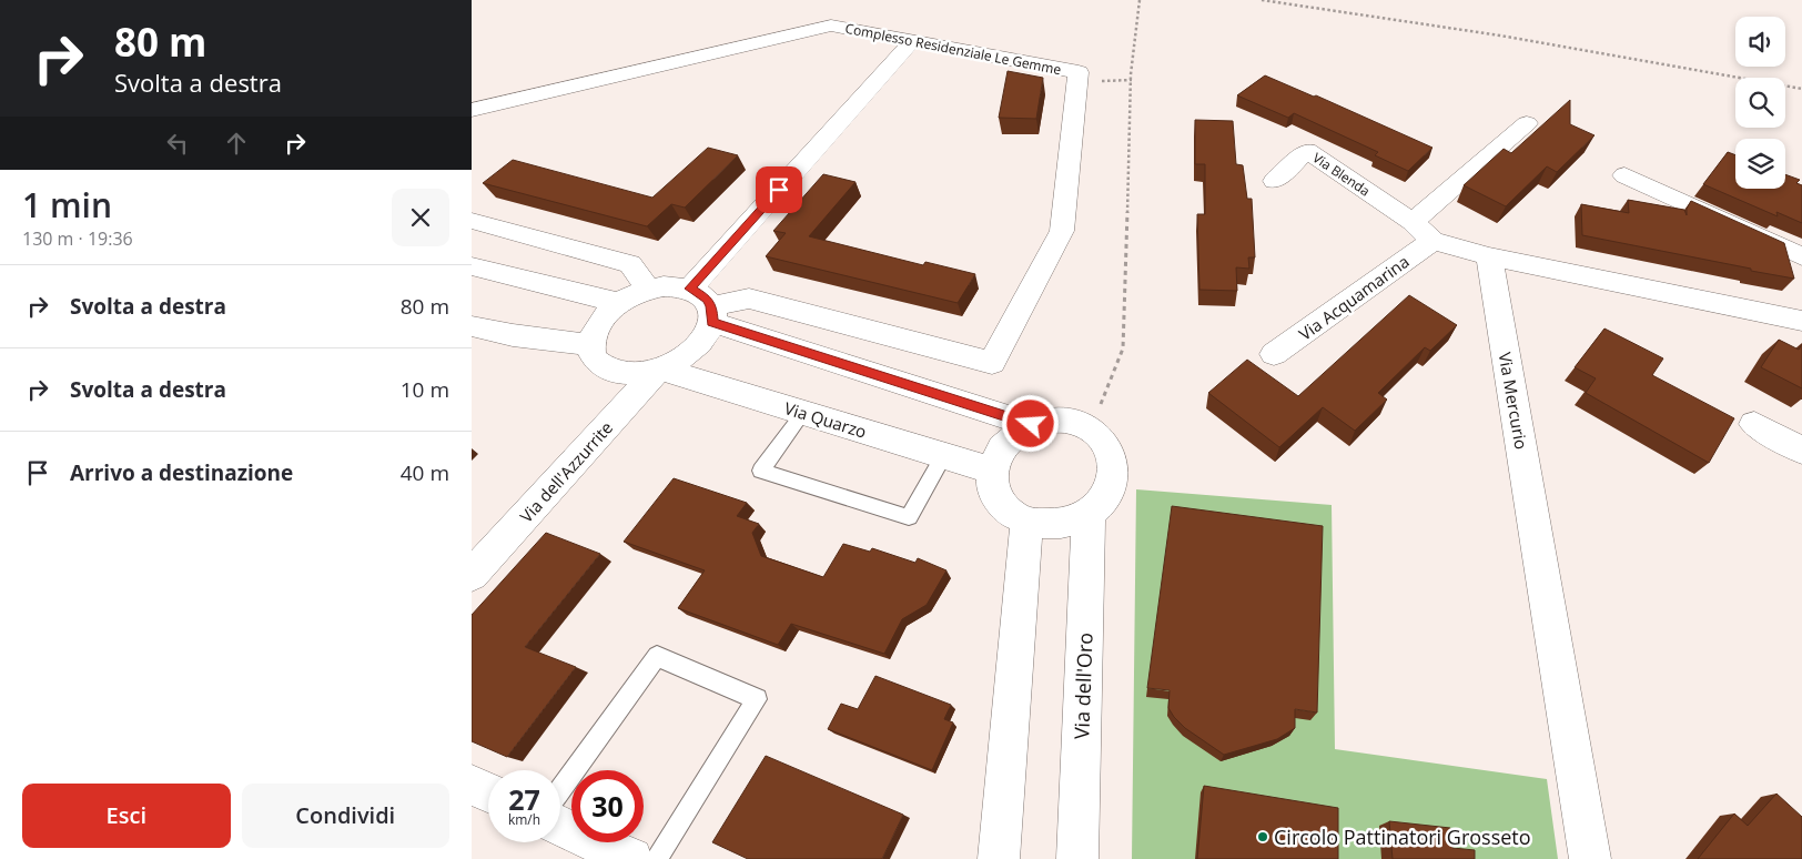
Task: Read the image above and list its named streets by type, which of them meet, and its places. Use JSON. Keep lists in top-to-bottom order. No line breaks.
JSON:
{"streets":{"street":["Complesso Residenziale Le Gemme","Via Blenda","Via Acquamarina","Via Mercurio","Via Quarzo","Via dell'Azzurrite","Via dell'Oro"]},"crossings":[["Complesso Residenziale Le Gemme","Via Quarzo"],["Complesso Residenziale Le Gemme","Via dell'Azzurrite"],["Via Quarzo","Via dell'Azzurrite"],["Via Quarzo","Via dell'Oro"]],"places":["Circolo Pattinatori Grosseto"],"page":{"turn":["80 m","Svolta a destra"],"heading":["1 min","130 m · 19:36"],"list":[{"name":"Svolta a destra","value":"80 m"},{"name":"Svolta a destra","value":"10 m"},{"name":"Arrivo a destinazione","value":"40 m"}],"speed":"27 km/h","limit":"30","buttons":["Esci","Condividi"]}}
